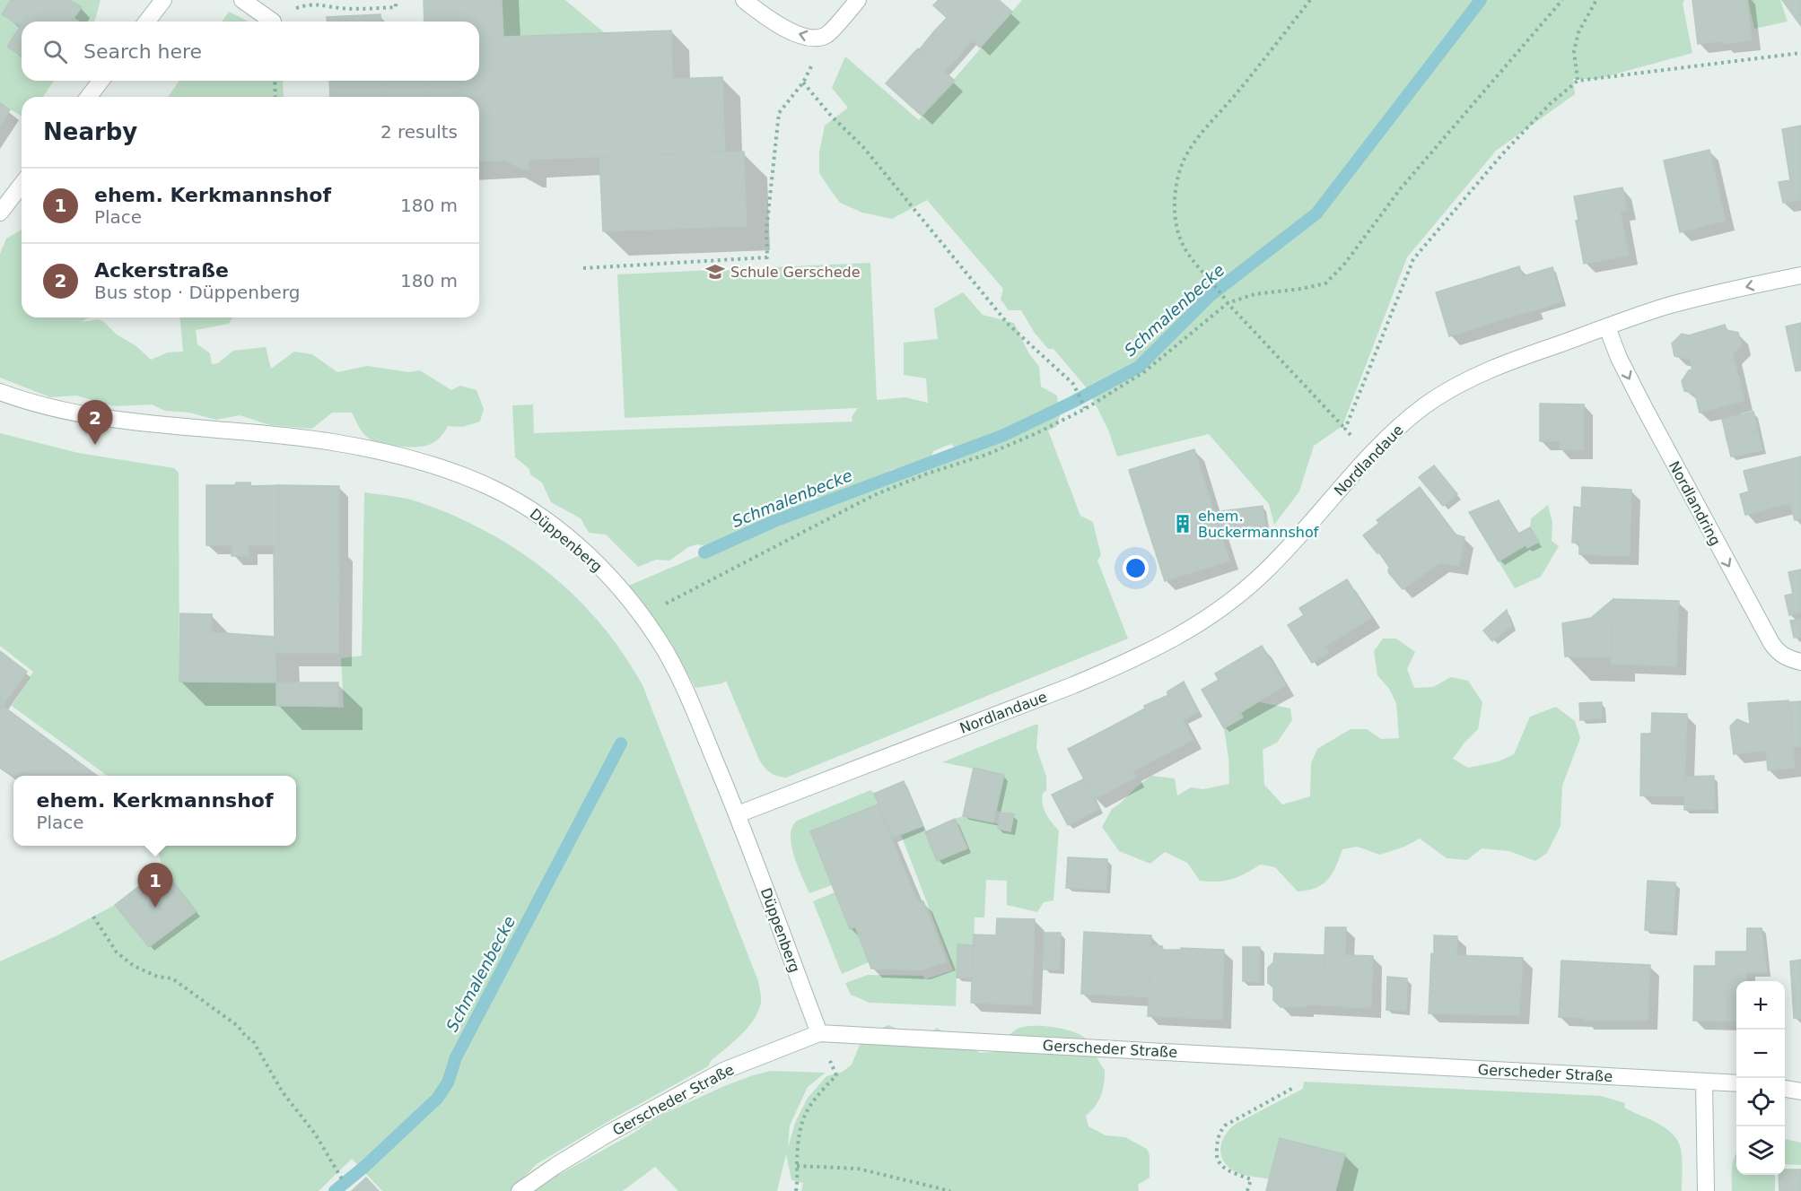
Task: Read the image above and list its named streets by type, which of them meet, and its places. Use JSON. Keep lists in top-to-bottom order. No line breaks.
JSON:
{"streets":{"street":["Nordlandaue","Nordlandring","Düppenberg","Gerscheder Straße"]},"crossings":[["Nordlandaue","Nordlandring"],["Nordlandaue","Düppenberg"],["Düppenberg","Gerscheder Straße"]],"one_way":["Nordlandring"],"water":["Schmalenbecke"],"places":{"school or university":["Schule Gerschede"],"building":["ehem. Buckermannshof"]},"page":{"search":"Search here","heading":["Nearby","2 results"],"list":[{"mark":"1","name":"ehem. Kerkmannshof","note":"Place","value":"180 m"},{"mark":"2","name":"Ackerstraße","note":"Bus stop · Düppenberg","value":"180 m"}],"pins":["2","1"],"popup":["ehem. Kerkmannshof","Place"],"map_buttons":["+","−"]}}
